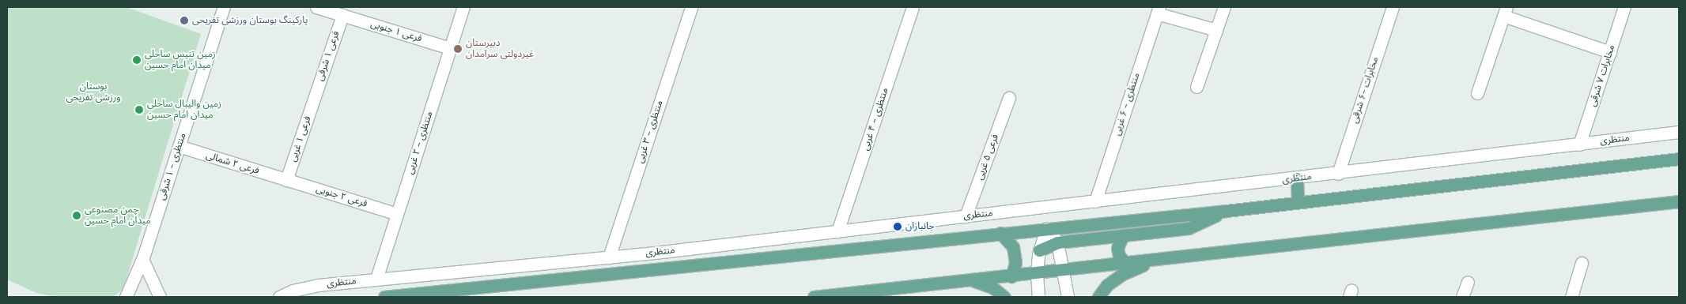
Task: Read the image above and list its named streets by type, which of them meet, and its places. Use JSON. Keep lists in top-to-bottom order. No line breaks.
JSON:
{"streets":{"main road":["منتظری"],"street":["فرعی ۱ جنوبی","فرعی ۱ شرقی","مخابرات ۷ شرقی","مخابرات -۶ شرقی","منتظری - ۶ غربی","منتظری - ۴ غربی","منتظری - ۳ غربی","فرعی ۱ غربی","منتظری - ۲ غربی","فرعی ۵ غربی","فرعی ۲ شمالی","منتظری - ۱ شرقی","فرعی ۲ جنوبی"]},"crossings":[["فرعی ۱ جنوبی","فرعی ۱ شرقی"],["فرعی ۱ جنوبی","منتظری - ۲ غربی"],["فرعی ۱ شرقی","فرعی ۱ غربی"],["مخابرات ۷ شرقی","منتظری"],["مخابرات -۶ شرقی","منتظری"],["منتظری - ۶ غربی","منتظری"],["منتظری - ۴ غربی","منتظری"],["منتظری - ۳ غربی","منتظری"],["فرعی ۱ غربی","فرعی ۲ شمالی"],["فرعی ۱ غربی","فرعی ۲ جنوبی"],["منتظری","منتظری - ۲ غربی"],["منتظری","فرعی ۵ غربی"],["منتظری - ۲ غربی","فرعی ۲ جنوبی"],["فرعی ۲ شمالی","منتظری - ۱ شرقی"],["فرعی ۲ شمالی","فرعی ۲ جنوبی"]],"parks":["بوستان ورزشی تفریحی"],"places":["پارکینگ بوستان ورزشی تفریحی","دبیرستان غیردولتی سرآمدان","زمین تنیس ساحلی میدان امام حسین","زمین والیبال ساحلی میدان امام حسین","چمن مصنوعی میدان امام حسین","جانبازان"]}
